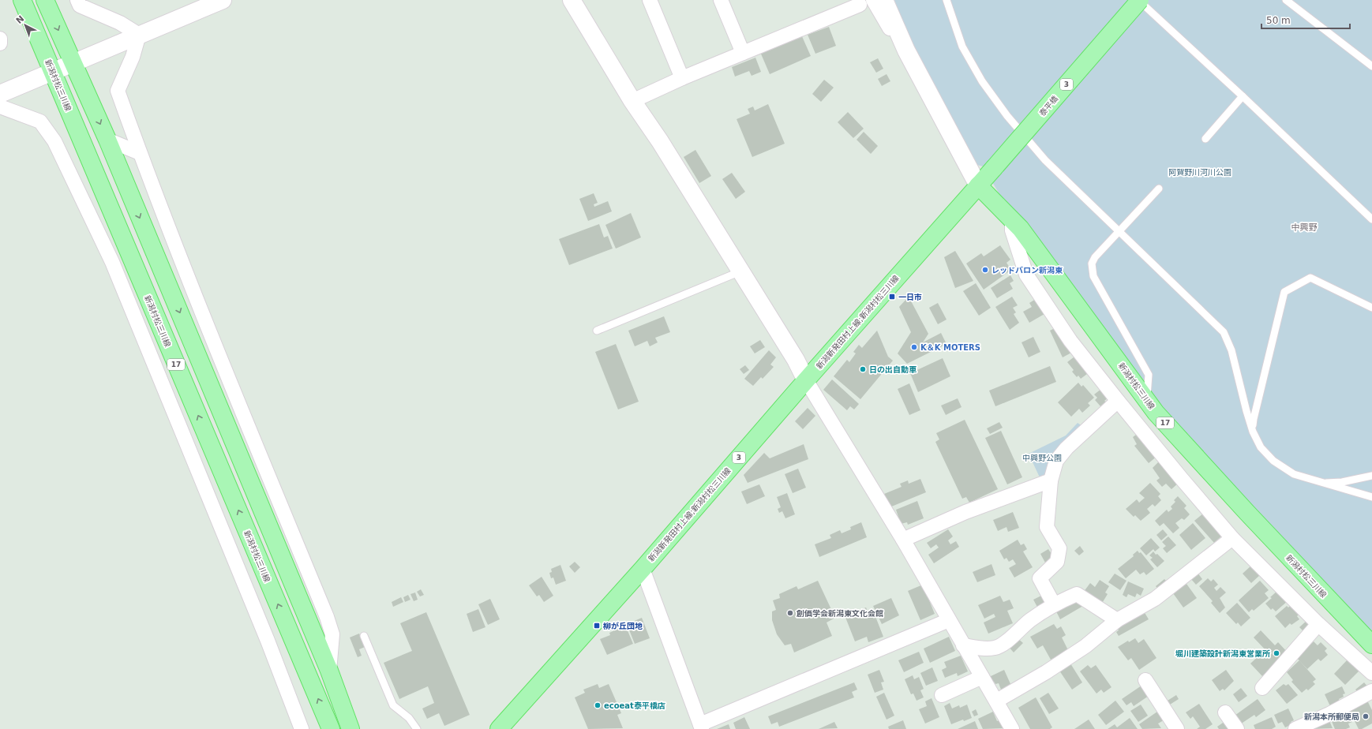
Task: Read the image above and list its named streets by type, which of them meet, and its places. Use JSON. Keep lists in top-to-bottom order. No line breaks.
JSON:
{"streets":{"main road":["3","新潟村松三川線","泰平橋","新潟新発田村上線;新潟村松三川線","17"]},"crossings":[["新潟村松三川線","泰平橋"],["新潟村松三川線","新潟新発田村上線;新潟村松三川線"],["泰平橋","新潟新発田村上線;新潟村松三川線"]],"districts":["中興野"],"parks":["阿賀野川河川公園","中興野公園"],"places":{"other":["レッドバロン新潟東","K＆K MOTERS","日の出自動車","創価学会新潟東文化会館","堀川建築設計新潟東営業所","ecoeat泰平橋店","新潟本所郵便局"],"transit":["一日市","柳が丘団地"]},"scale_bar":"50 m","north":"top left"}
